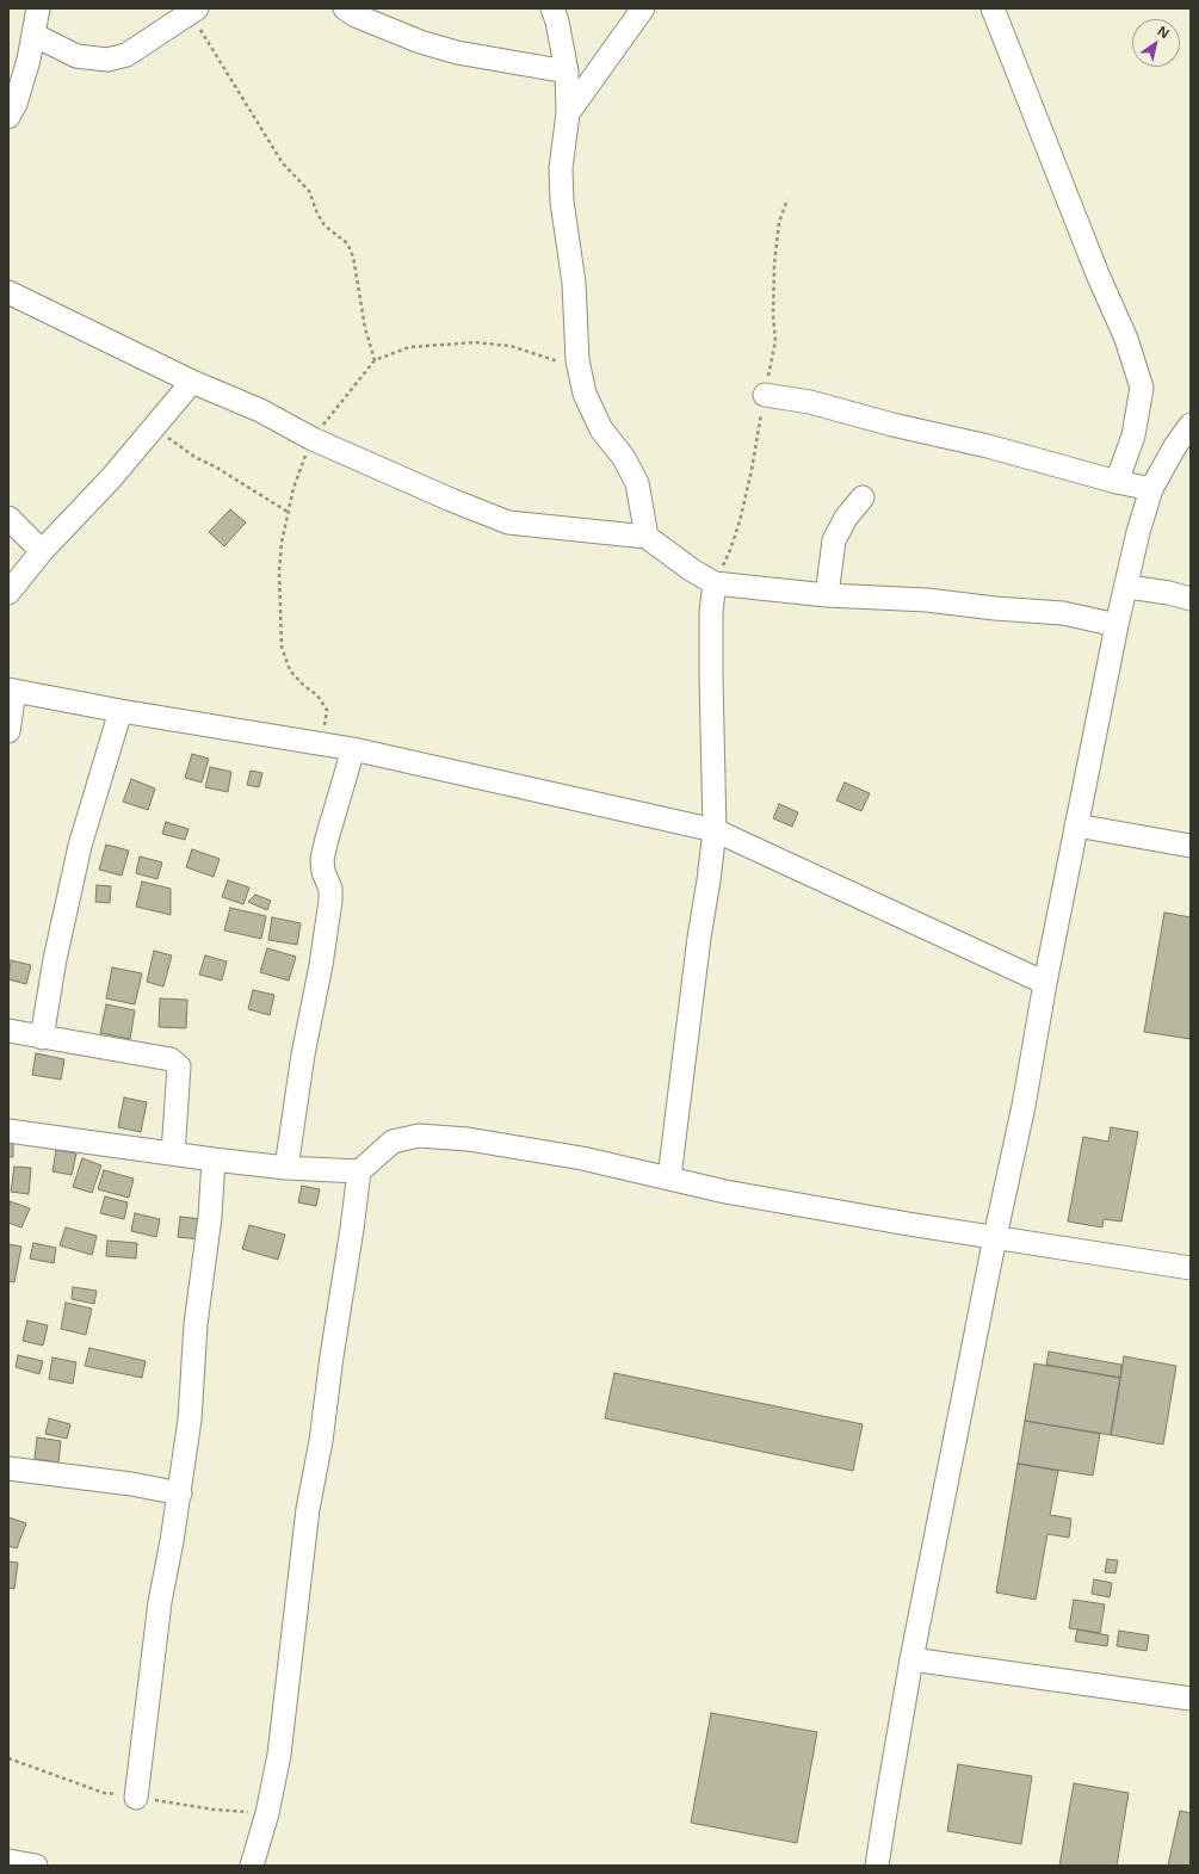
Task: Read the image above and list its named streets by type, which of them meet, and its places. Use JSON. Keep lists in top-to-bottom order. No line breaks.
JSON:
{"north":"top right"}
